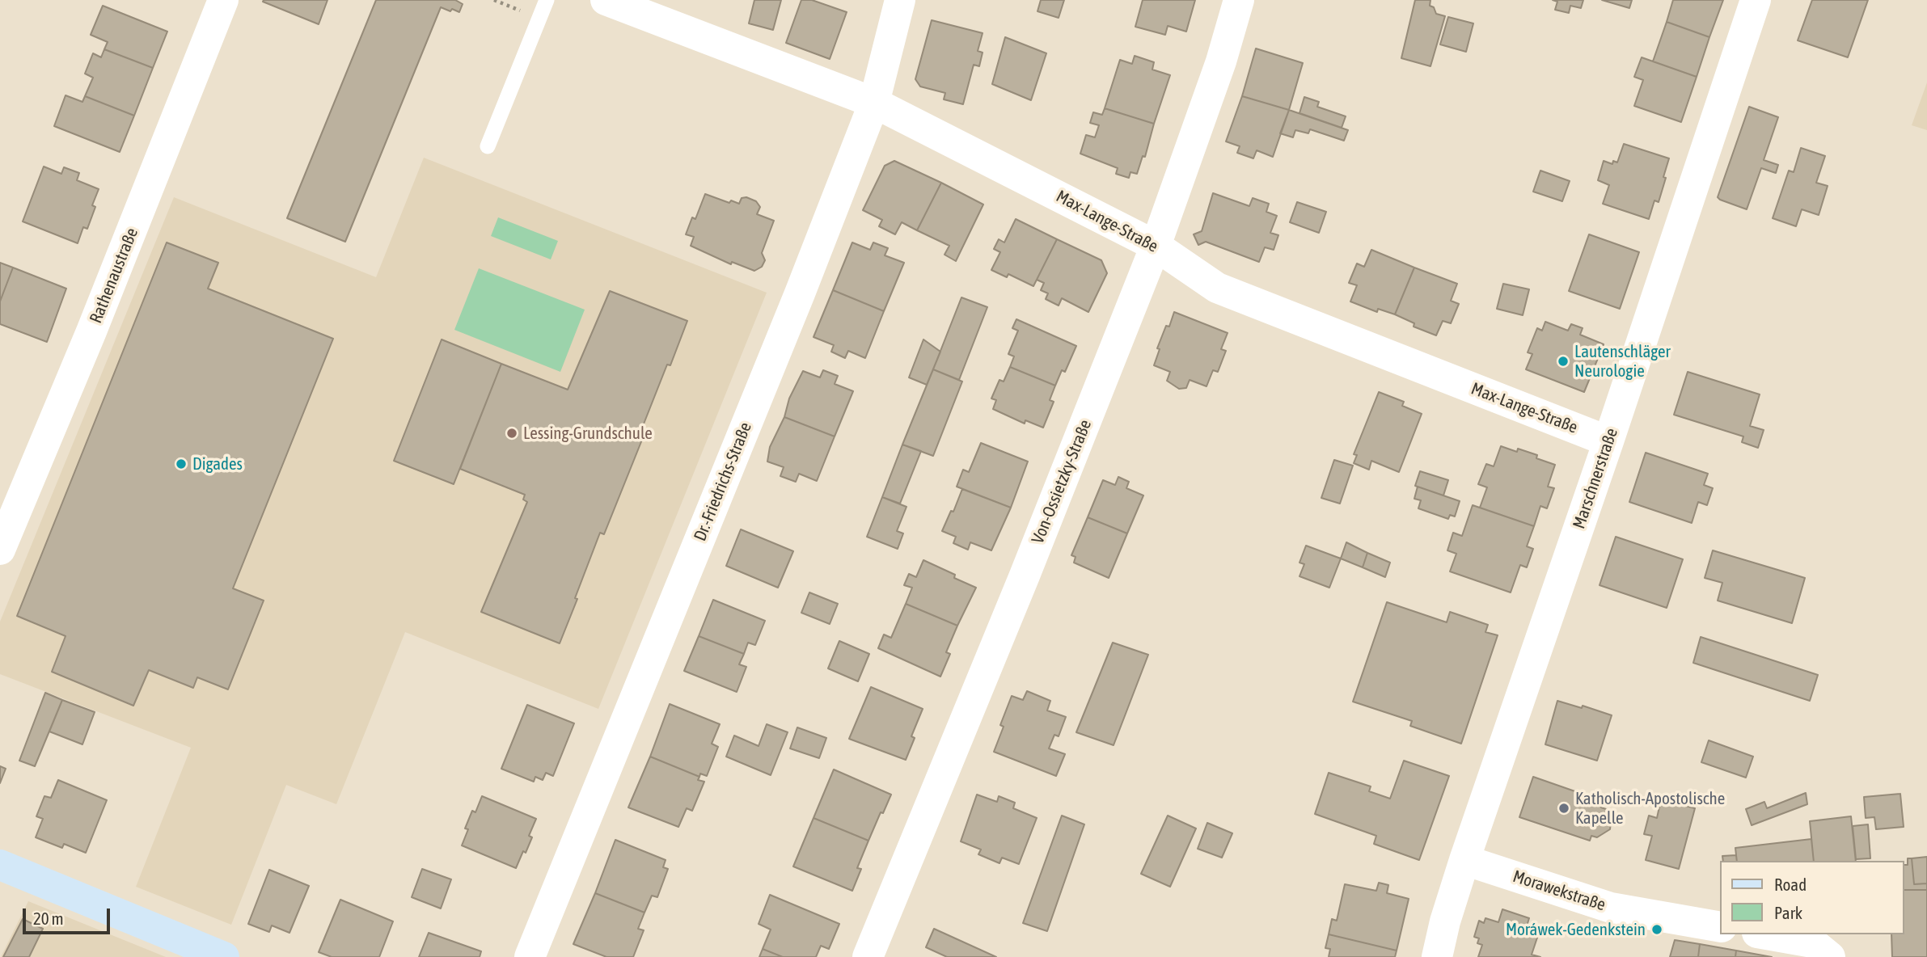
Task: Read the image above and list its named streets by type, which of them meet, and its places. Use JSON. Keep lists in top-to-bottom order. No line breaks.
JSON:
{"streets":{"street":["Max-Lange-Straße","Rathenaustraße","Marschnerstraße","Dr.-Friedrichs-Straße","Von-Ossietzky-Straße","Morawekstraße"]},"crossings":[["Max-Lange-Straße","Marschnerstraße"],["Max-Lange-Straße","Dr.-Friedrichs-Straße"],["Max-Lange-Straße","Von-Ossietzky-Straße"],["Marschnerstraße","Morawekstraße"]],"places":["Lautenschläger Neurologie","Lessing-Grundschule","Digades","Katholisch-Apostolische Kapelle","Moráwek-Gedenkstein"],"legend":["Road","Park"],"scale_bar":"20 m"}
